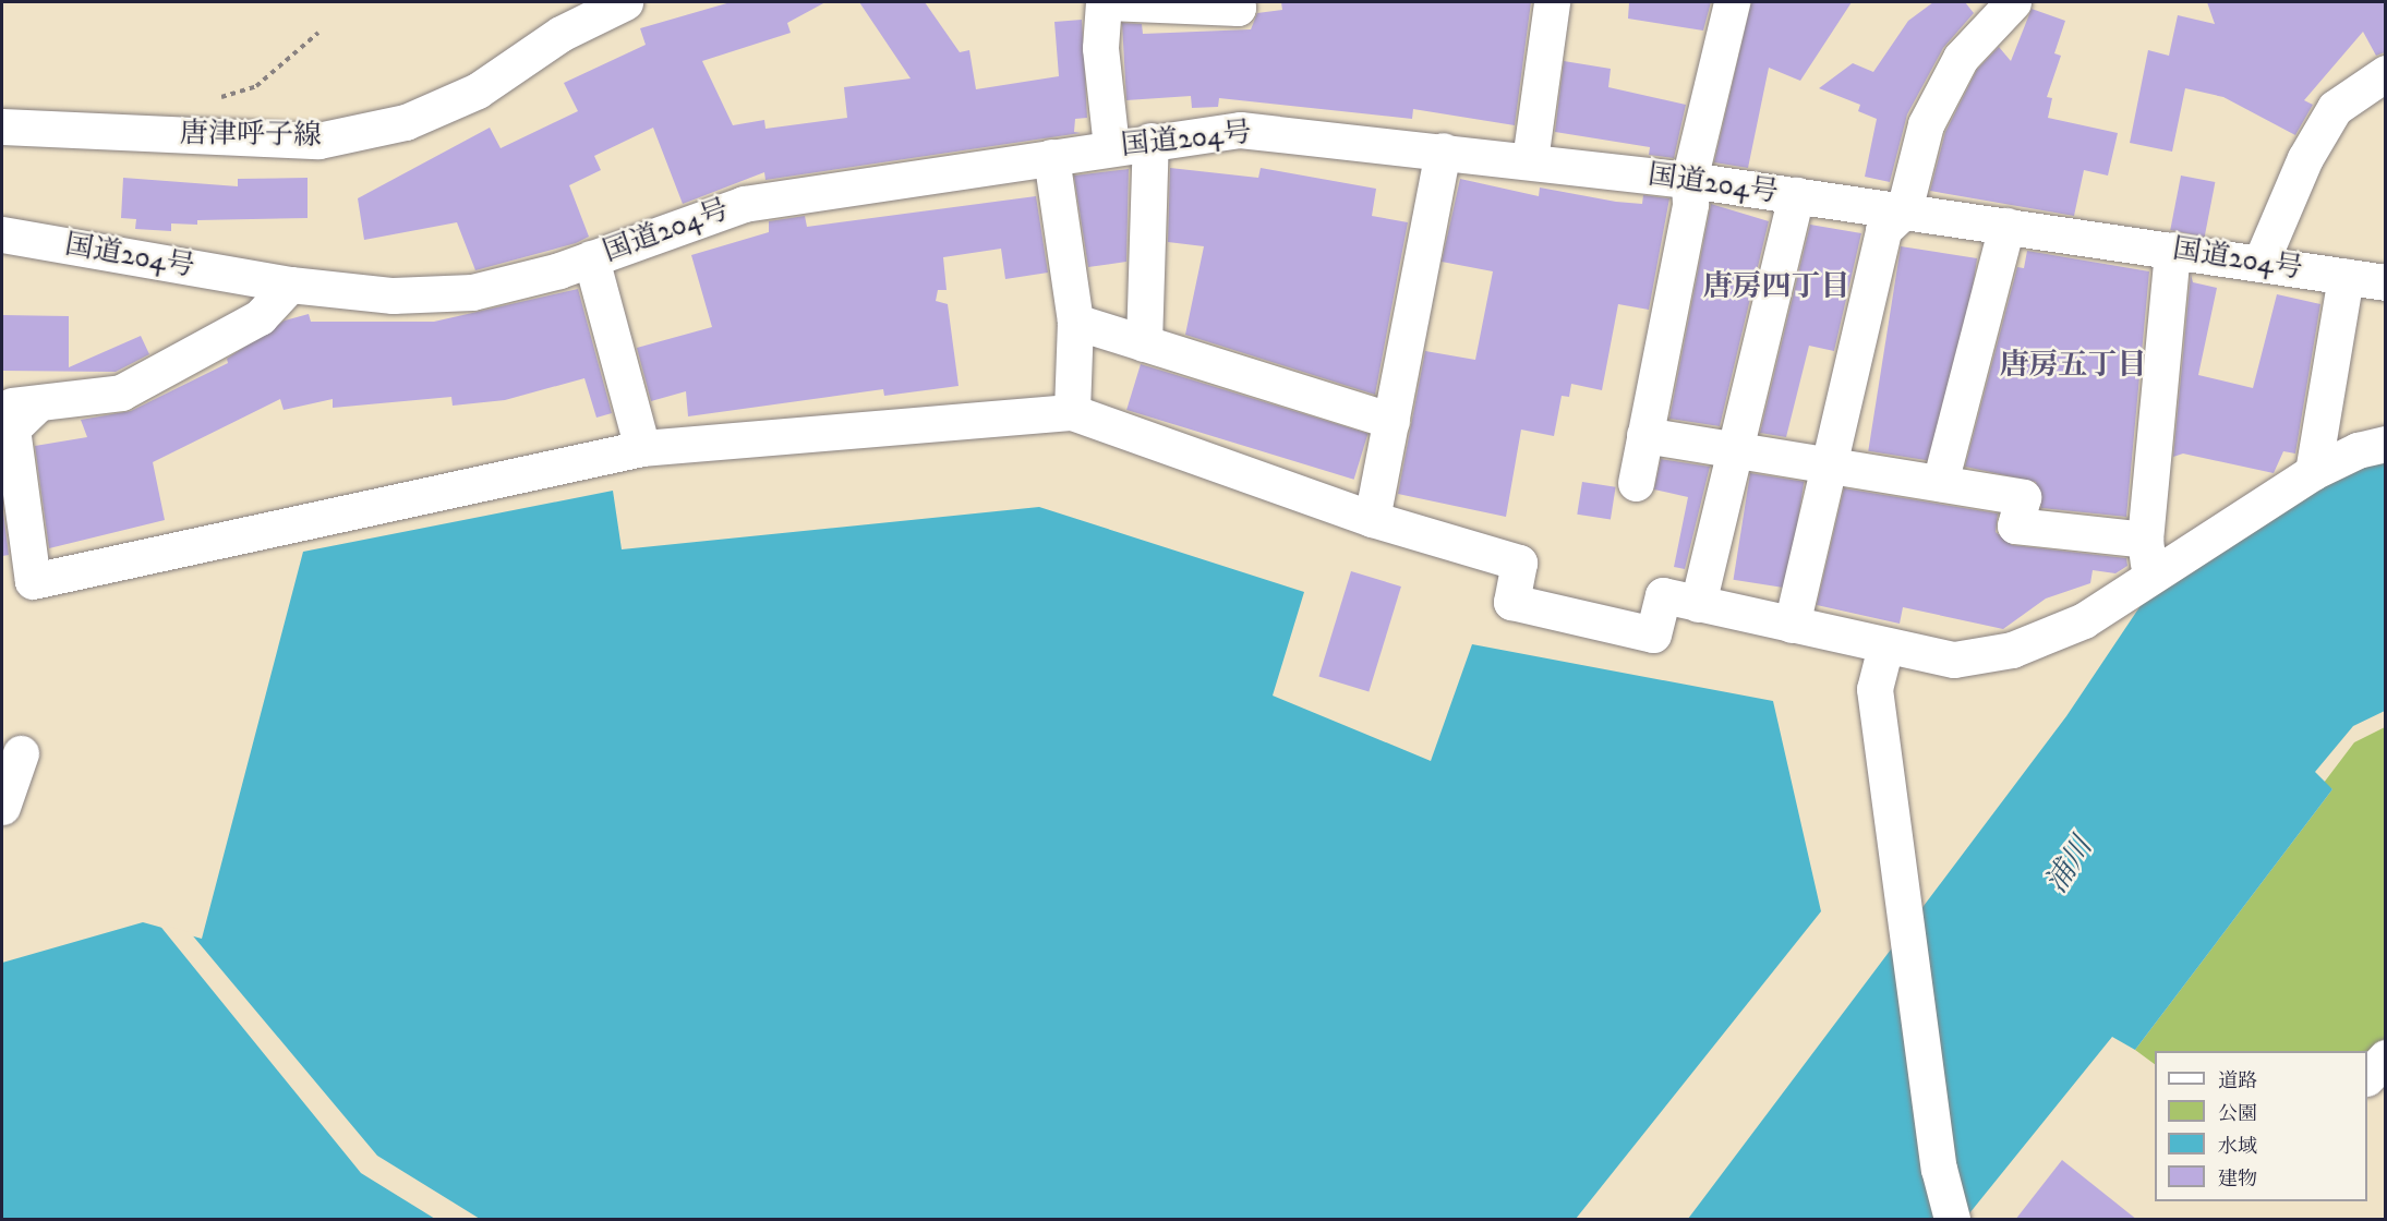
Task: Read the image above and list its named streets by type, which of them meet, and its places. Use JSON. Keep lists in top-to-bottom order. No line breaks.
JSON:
{"streets":{"main road":["唐津呼子線","国道204号"]},"districts":["唐房四丁目","唐房五丁目"],"water":["浦川"],"legend":["道路","公園","水域","建物"]}
